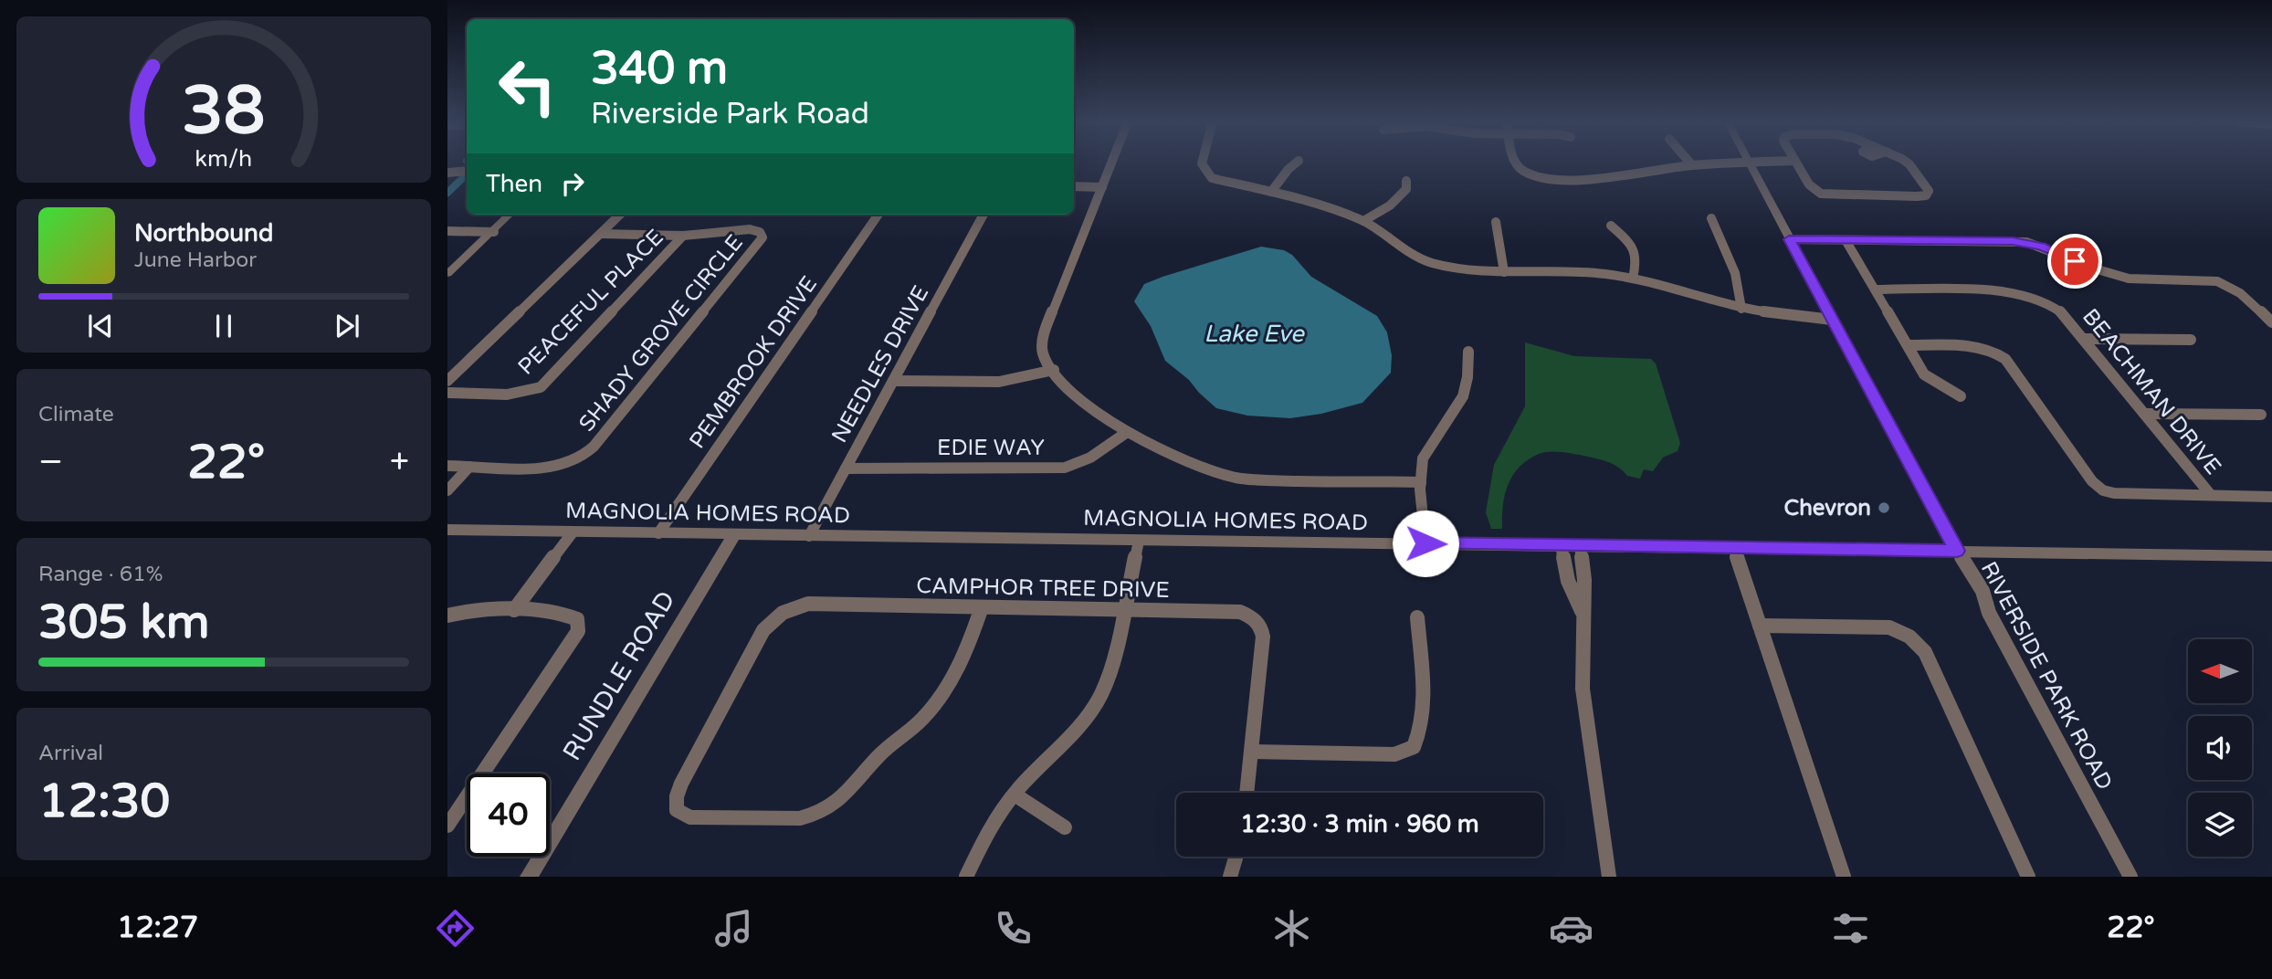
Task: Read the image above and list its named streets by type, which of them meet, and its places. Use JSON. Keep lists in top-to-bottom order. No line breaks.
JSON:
{"streets":{"street":["PEACEFUL PLACE","SHADY GROVE CIRCLE","PEMBROOK DRIVE","NEEDLES DRIVE","BEACHMAN DRIVE","EDIE WAY","MAGNOLIA HOMES ROAD","CAMPHOR TREE DRIVE","RUNDLE ROAD","RIVERSIDE PARK ROAD"]},"crossings":[["PEACEFUL PLACE","SHADY GROVE CIRCLE"],["PEMBROOK DRIVE","MAGNOLIA HOMES ROAD"],["NEEDLES DRIVE","EDIE WAY"],["NEEDLES DRIVE","MAGNOLIA HOMES ROAD"],["MAGNOLIA HOMES ROAD","RUNDLE ROAD"],["MAGNOLIA HOMES ROAD","RIVERSIDE PARK ROAD"]],"water":["Lake Eve"],"places":["Chevron"],"north":"left","page":{"turn":["340 m","Riverside Park Road"],"then":"Then","song":["Northbound","June Harbor"],"tile":["Climate",["Range · 61%","305 km"],["Arrival","12:30"]],"heat":["−","22°","+"],"limit":"40","trip":"12:30 · 3 min · 960 m","tabs":["12:27","22°"],"gauge":["38","km/h"]}}
